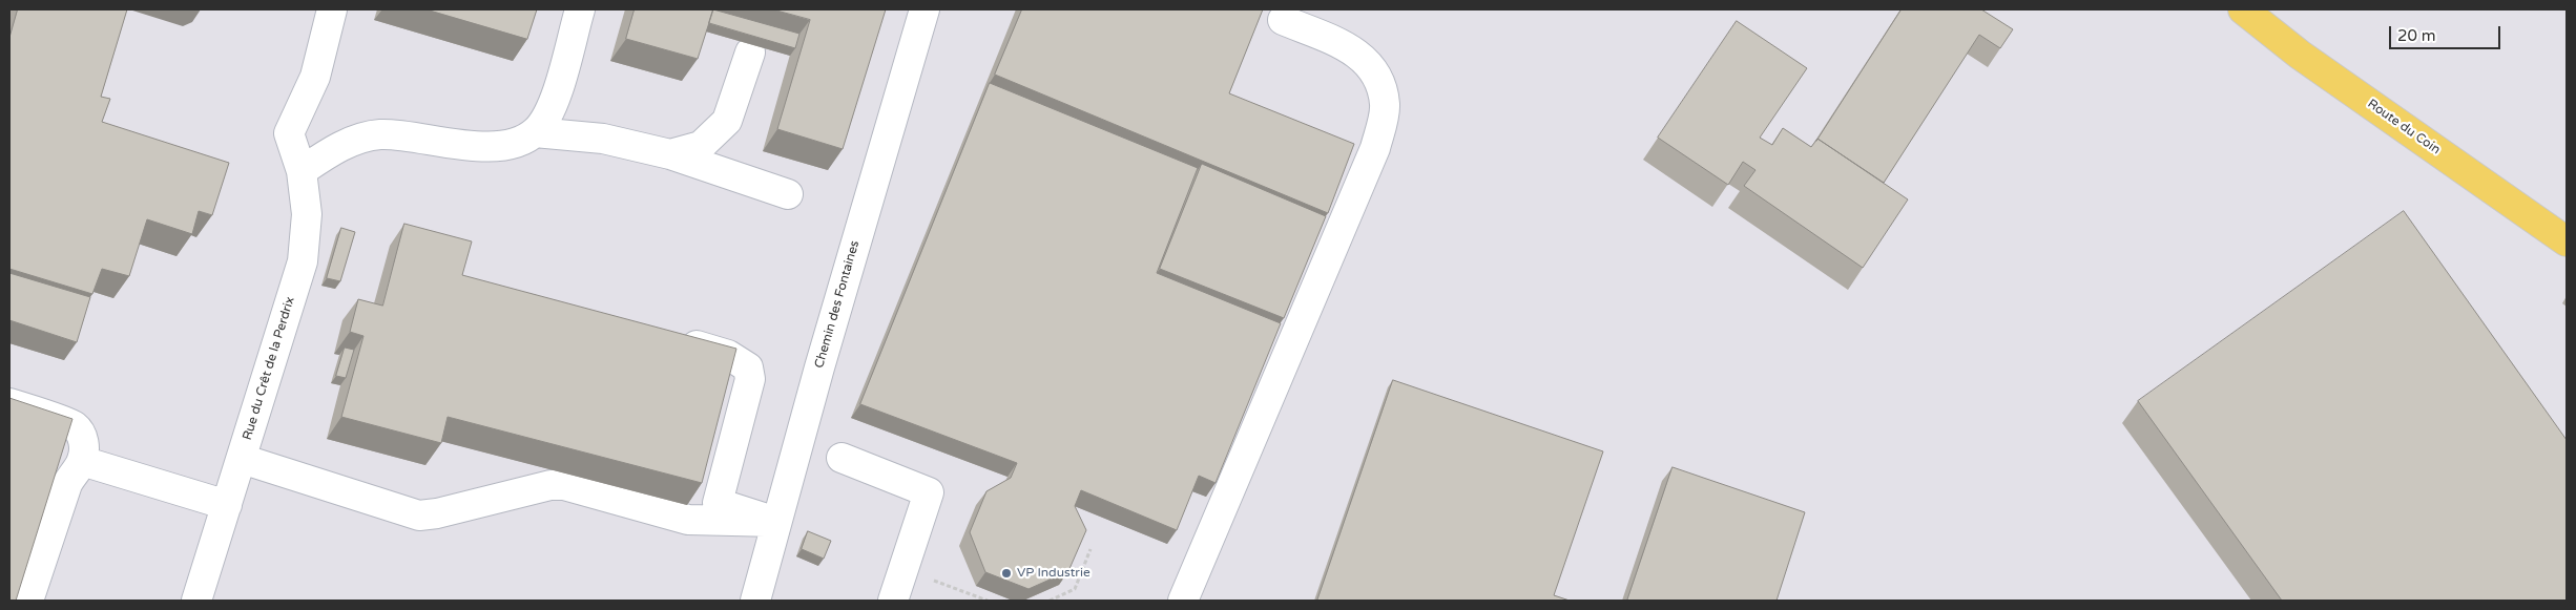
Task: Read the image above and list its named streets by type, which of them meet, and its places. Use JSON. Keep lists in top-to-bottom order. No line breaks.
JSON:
{"streets":{"main road":["Route du Coin"],"street":["Chemin des Fontaines","Rue du Crêt de la Perdrix"]},"places":["VP Industrie"],"scale_bar":"20 m"}
